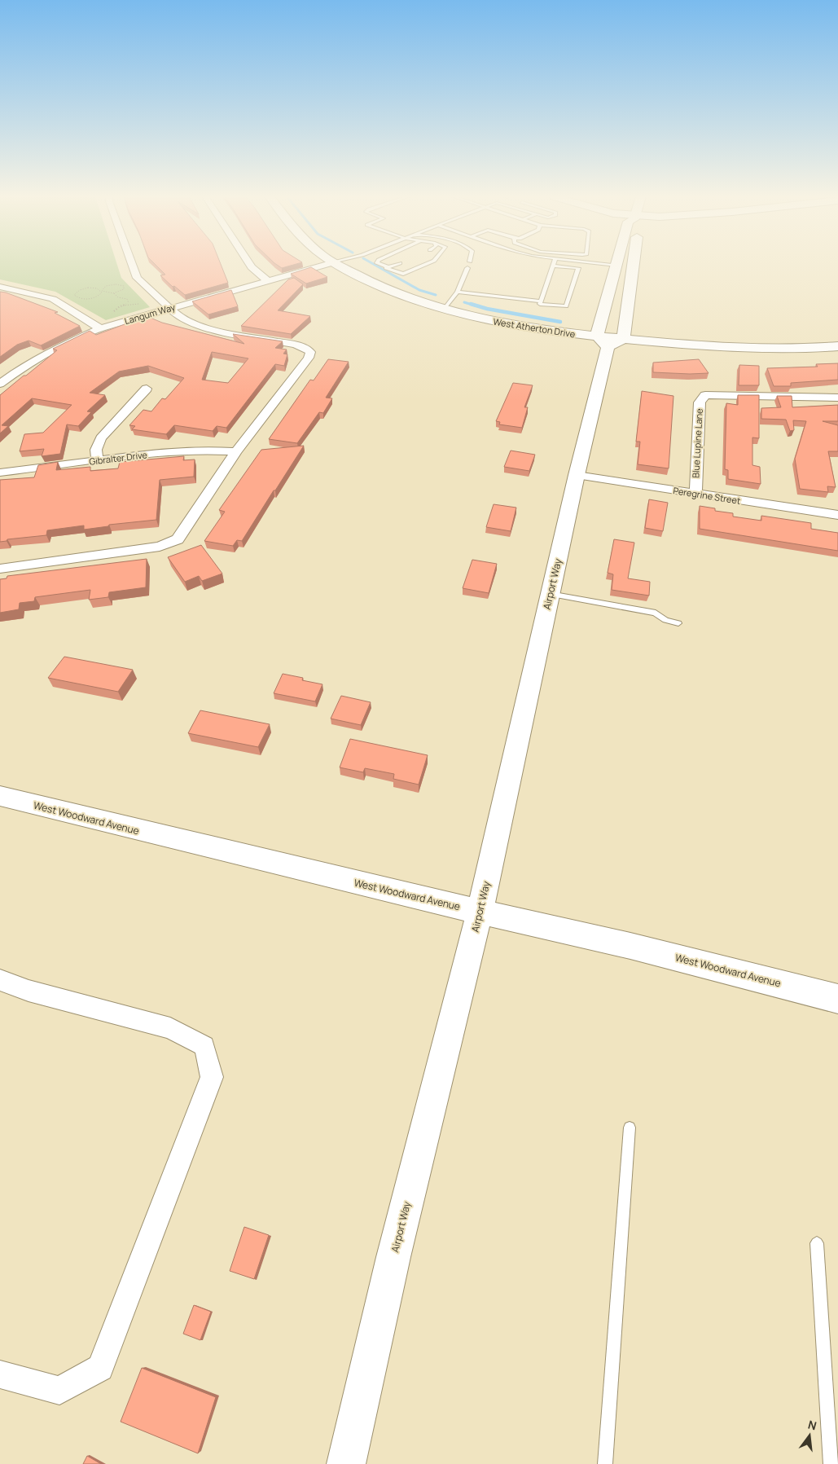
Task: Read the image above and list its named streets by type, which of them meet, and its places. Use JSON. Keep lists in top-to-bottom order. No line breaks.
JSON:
{"streets":{"main road":["West Atherton Drive","Airport Way","West Woodward Avenue"],"street":["Langum Way","Blue Lupine Lane","Gibralter Drive","Peregrine Street"]},"crossings":[["West Atherton Drive","Airport Way"],["Blue Lupine Lane","Peregrine Street"],["Peregrine Street","Airport Way"],["Airport Way","West Woodward Avenue"]],"north":"top"}
